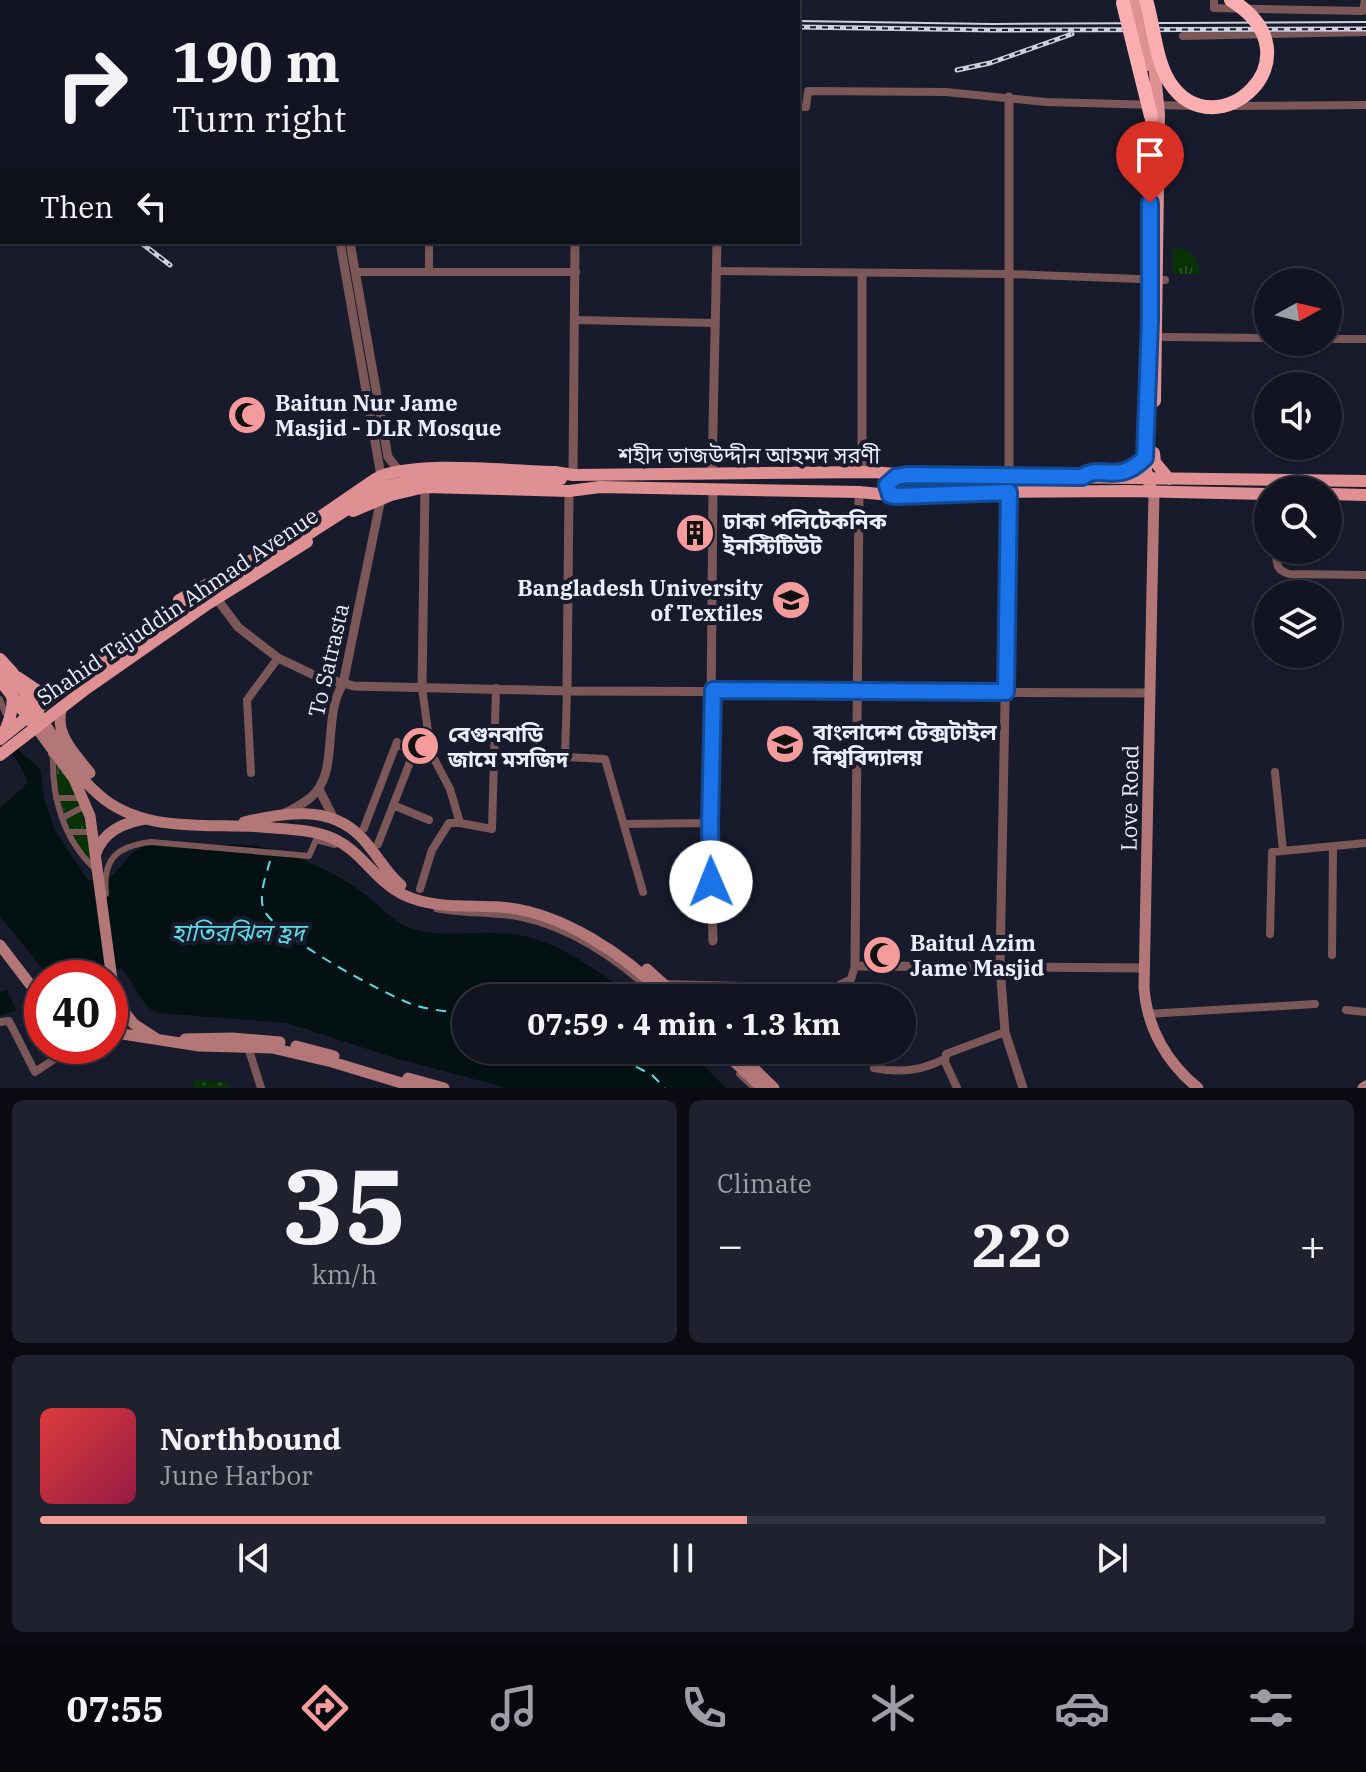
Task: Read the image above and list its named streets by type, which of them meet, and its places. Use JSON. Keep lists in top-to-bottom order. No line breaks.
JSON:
{"streets":{"main road":["শহীদ তাজউদ্দীন আহমদ সরণী","Shahid Tajuddin Ahmad Avenue","Love Road"],"street":["To Satrasta"]},"crossings":[["শহীদ তাজউদ্দীন আহমদ সরণী","Shahid Tajuddin Ahmad Avenue"],["শহীদ তাজউদ্দীন আহমদ সরণী","Love Road"],["Shahid Tajuddin Ahmad Avenue","To Satrasta"]],"water":["হাতিরঝিল হ্রদ"],"places":{"mosque":["Baitun Nur Jame Masjid - DLR Mosque","বেগুনবাড়ি জামে মসজিদ","Baitul Azim Jame Masjid"],"building":["ঢাকা পলিটেকনিক ইনস্টিটিউট"],"school or university":["Bangladesh University of Textiles","বাংলাদেশ টেক্সটাইল বিশ্ববিদ্যালয়"]},"north":"right","page":{"turn":["190 m","Turn right"],"then":"Then","limit":"40","trip":"07:59 · 4 min · 1.3 km","tile":[["35","km/h"],"Climate"],"heat":["−","22°","+"],"song":["Northbound","June Harbor"],"tabs":"07:55"}}
